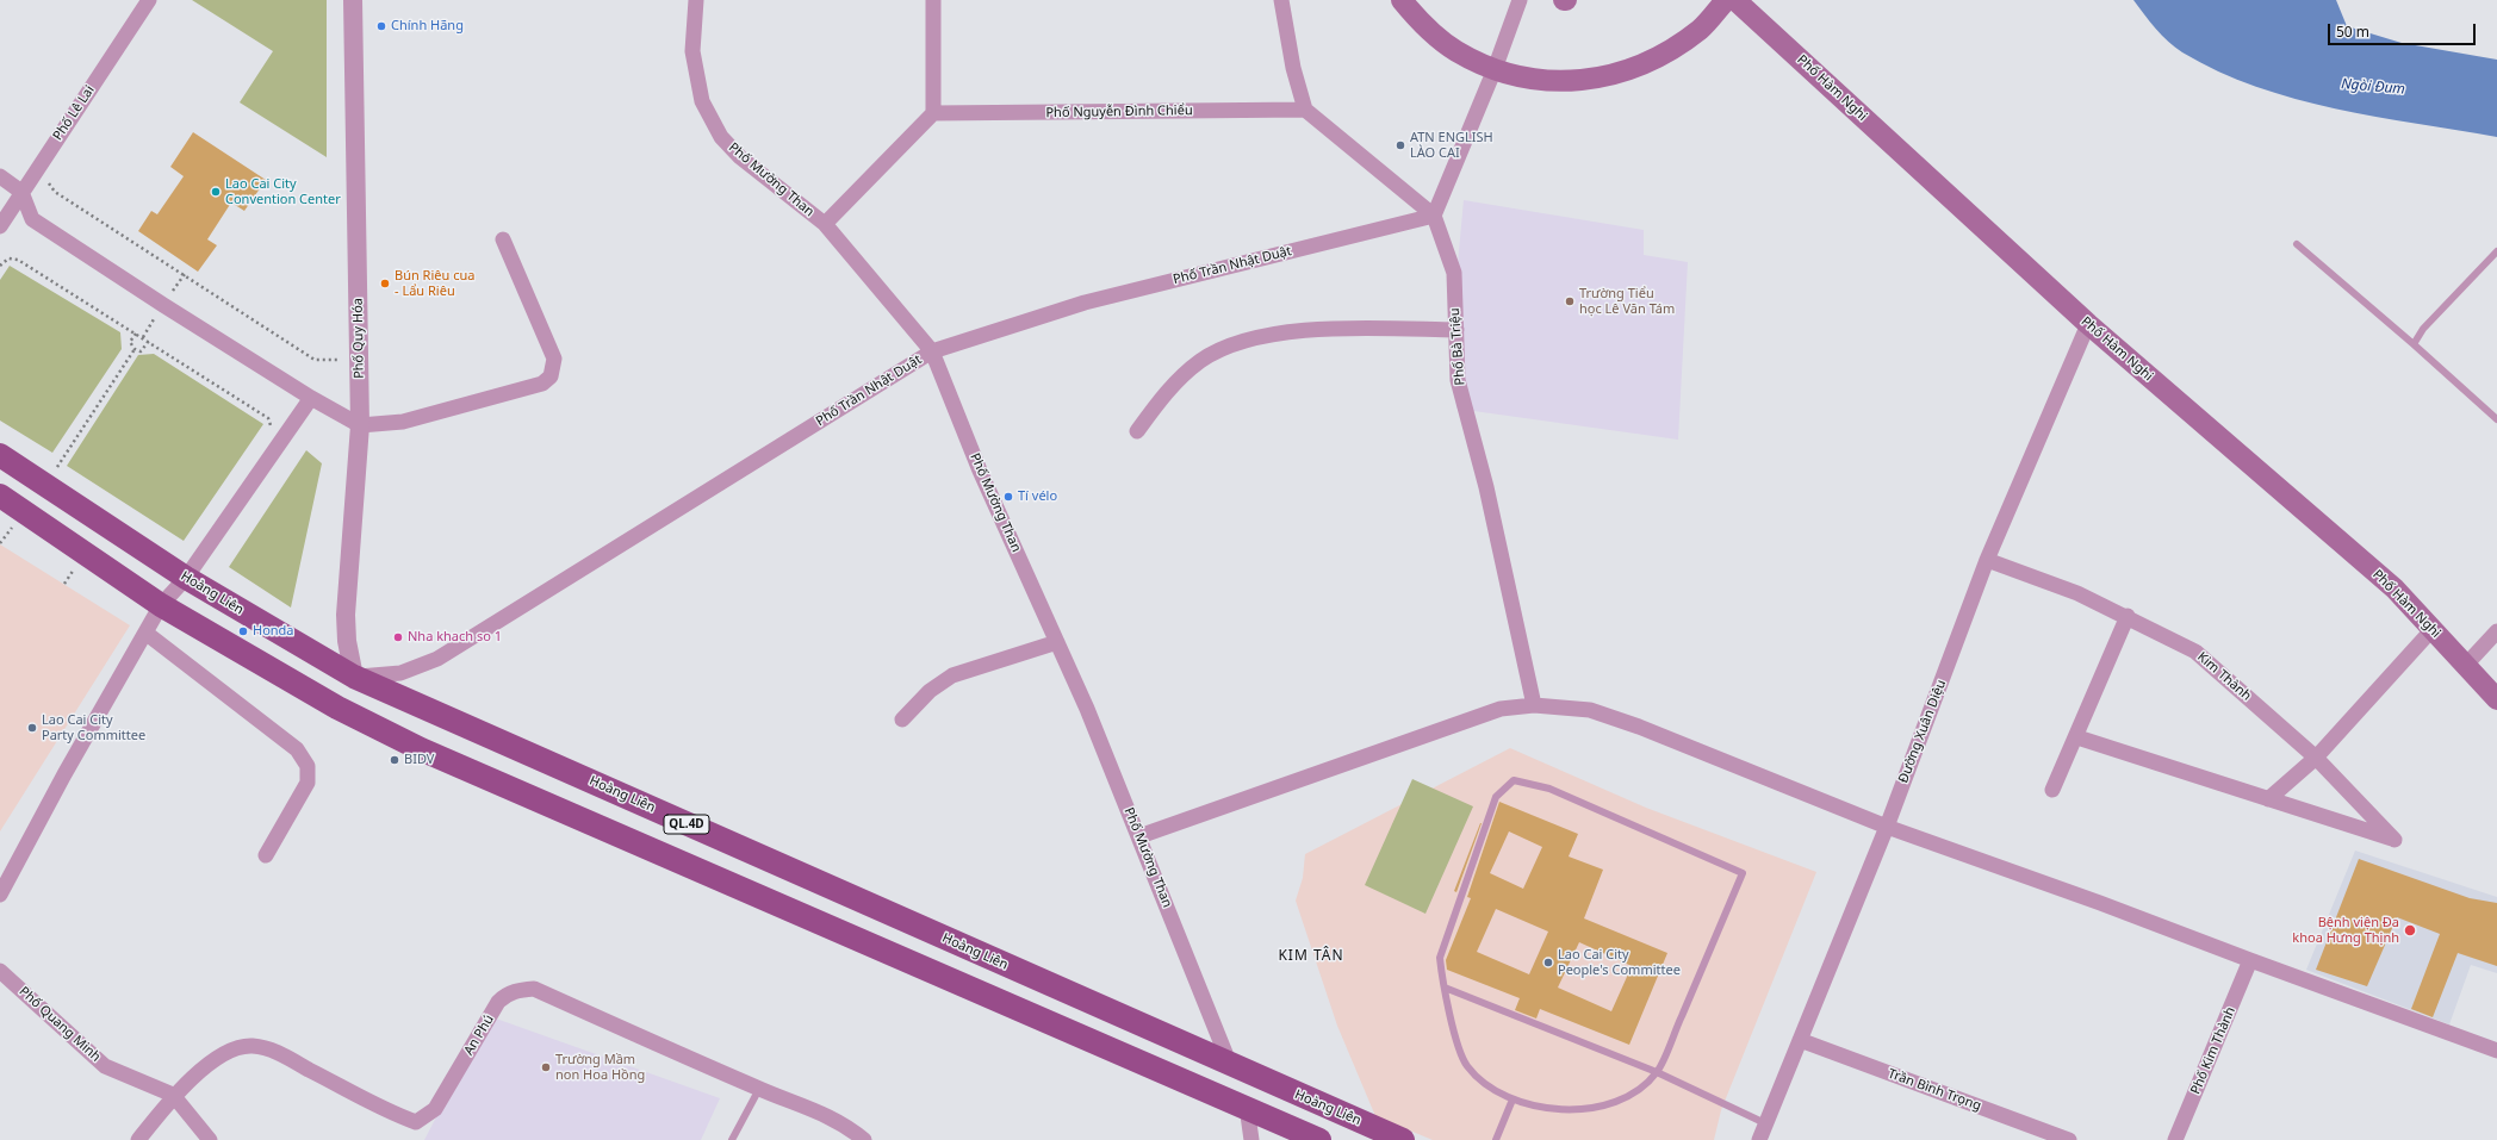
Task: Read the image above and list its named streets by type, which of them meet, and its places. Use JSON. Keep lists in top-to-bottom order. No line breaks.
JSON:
{"streets":{"main road":["Phố Hàm Nghi","Hoàng Liên","QL.4D"],"street":["Phố Nguyễn Đình Chiểu","Phố Lê Lai","Phố Mường Than","Phố Trần Nhật Duật","Phố Quy Hóa","Phố Bà Triệu","Kim Thành","Đường Xuân Diệu","Phố Quang Minh","An Phú","Phố Kim Thành","Trần Bình Trọng"]},"crossings":[["Phố Hàm Nghi","Đường Xuân Diệu"],["Phố Mường Than","Phố Trần Nhật Duật"],["Phố Mường Than","Hoàng Liên"],["Phố Trần Nhật Duật","Phố Quy Hóa"],["Phố Trần Nhật Duật","Phố Bà Triệu"],["Phố Trần Nhật Duật","Hoàng Liên"],["Phố Quy Hóa","Hoàng Liên"],["Kim Thành","Đường Xuân Diệu"],["Đường Xuân Diệu","Trần Bình Trọng"],["Phố Quang Minh","An Phú"]],"districts":["KIM TÂN"],"water":["Ngòi Đum"],"places":["Chính Hãng","ATN ENGLISH LÀO CAI","Lao Cai City Convention Center","Bún Riêu cua - Lẩu Riêu","Trường Tiểu học Lê Văn Tám","Tí vélo","Honda","Nha khach so 1","Lao Cai City Party Committee","BIDV","Bệnh viện Đa khoa Hưng Thịnh","Lao Cai City People's Committee","Trường Mầm non Hoa Hồng"],"scale_bar":"50 m"}
